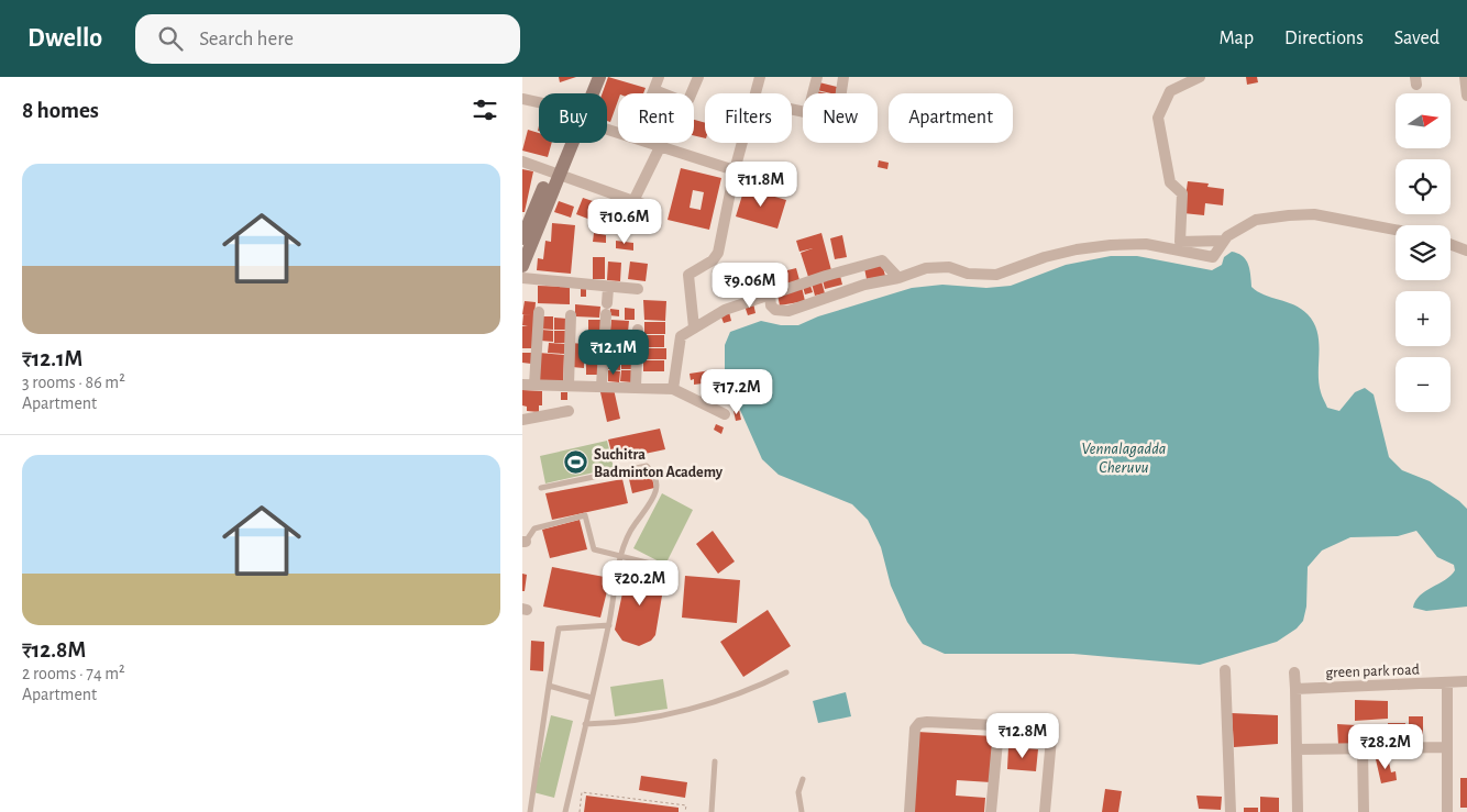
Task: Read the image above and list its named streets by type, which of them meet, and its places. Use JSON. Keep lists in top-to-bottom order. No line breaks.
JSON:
{"streets":{"street":["green park road"]},"water":["Vennalagadda Cheruvu"],"places":{"sports":["Suchitra Badminton Academy"]},"north":"right","page":{"header":"Dwello","search":"Search here","nav":["Map","Directions","Saved"],"heading":"8 homes","map_buttons":["+","−"],"chip":["Buy","Rent","Filters","New","Apartment"],"list":[{"name":"₹12.1M","note":"3 rooms · 86 m² · Apartment"},{"name":"₹12.8M","note":"2 rooms · 74 m² · Apartment"}],"price":["₹11.8M","₹10.6M","₹9.06M","₹12.1M","₹17.2M","₹20.2M","₹12.8M","₹28.2M"]}}
